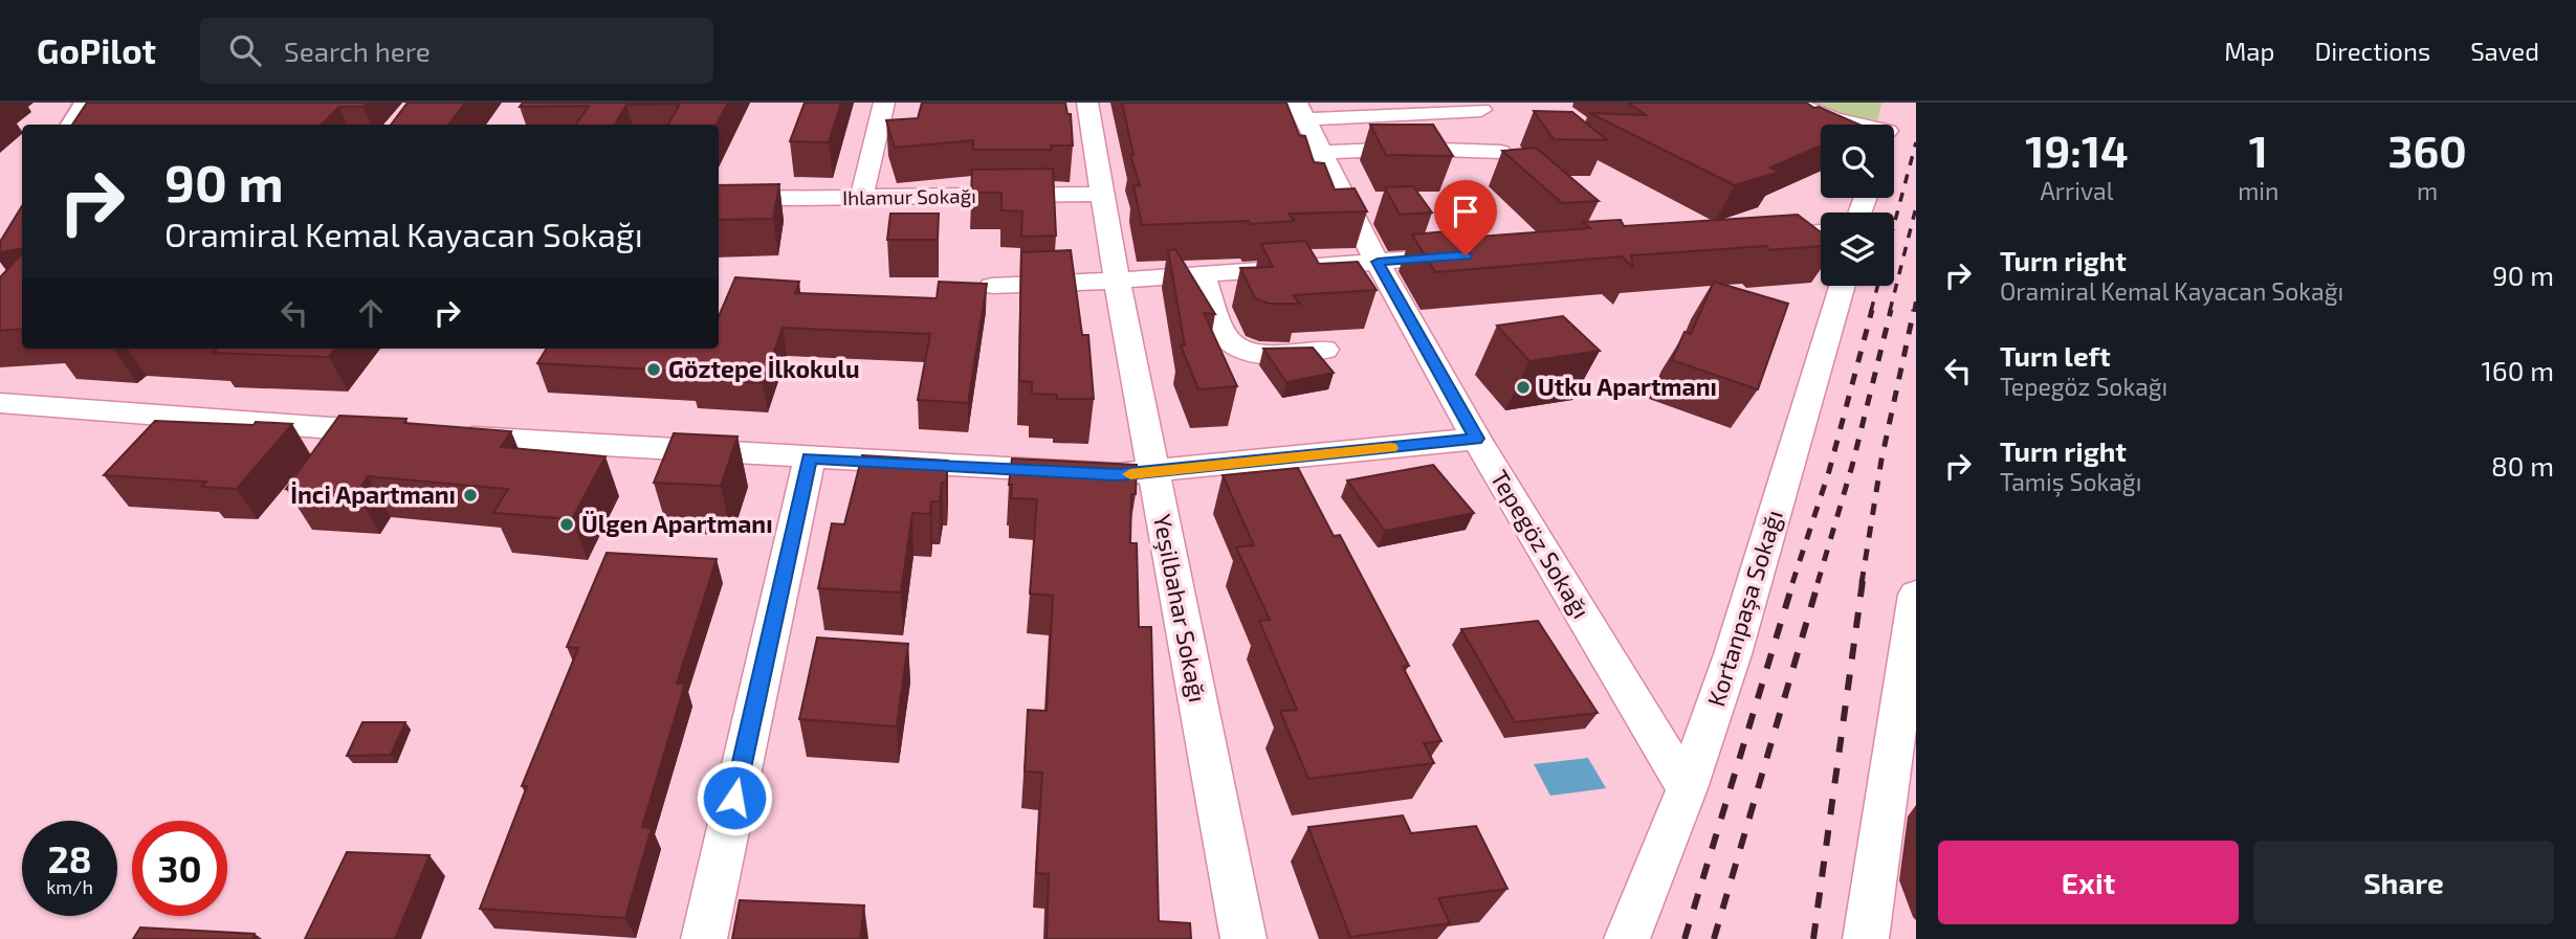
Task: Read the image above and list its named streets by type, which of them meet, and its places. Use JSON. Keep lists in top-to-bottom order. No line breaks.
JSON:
{"streets":{"street":["Ihlamur Sokağı","Tepegöz Sokağı","Yeşilbahar Sokağı","Kortanpaşa Sokağı"]},"crossings":[["Ihlamur Sokağı","Yeşilbahar Sokağı"],["Tepegöz Sokağı","Kortanpaşa Sokağı"]],"places":["Göztepe İlkokulu","Utku Apartmanı","İnci Apartmanı","Ülgen Apartmanı"],"page":{"header":"GoPilot","search":"Search here","nav":["Map","Directions","Saved"],"eta":["19:14","Arrival","1","min","360","m"],"turn":["90 m","Oramiral Kemal Kayacan Sokağı"],"list":[{"name":"Turn right","note":"Oramiral Kemal Kayacan Sokağı","value":"90 m"},{"name":"Turn left","note":"Tepegöz Sokağı","value":"160 m"},{"name":"Turn right","note":"Tamiş Sokağı","value":"80 m"}],"speed":"28 km/h","limit":"30","buttons":["Exit","Share"]}}
